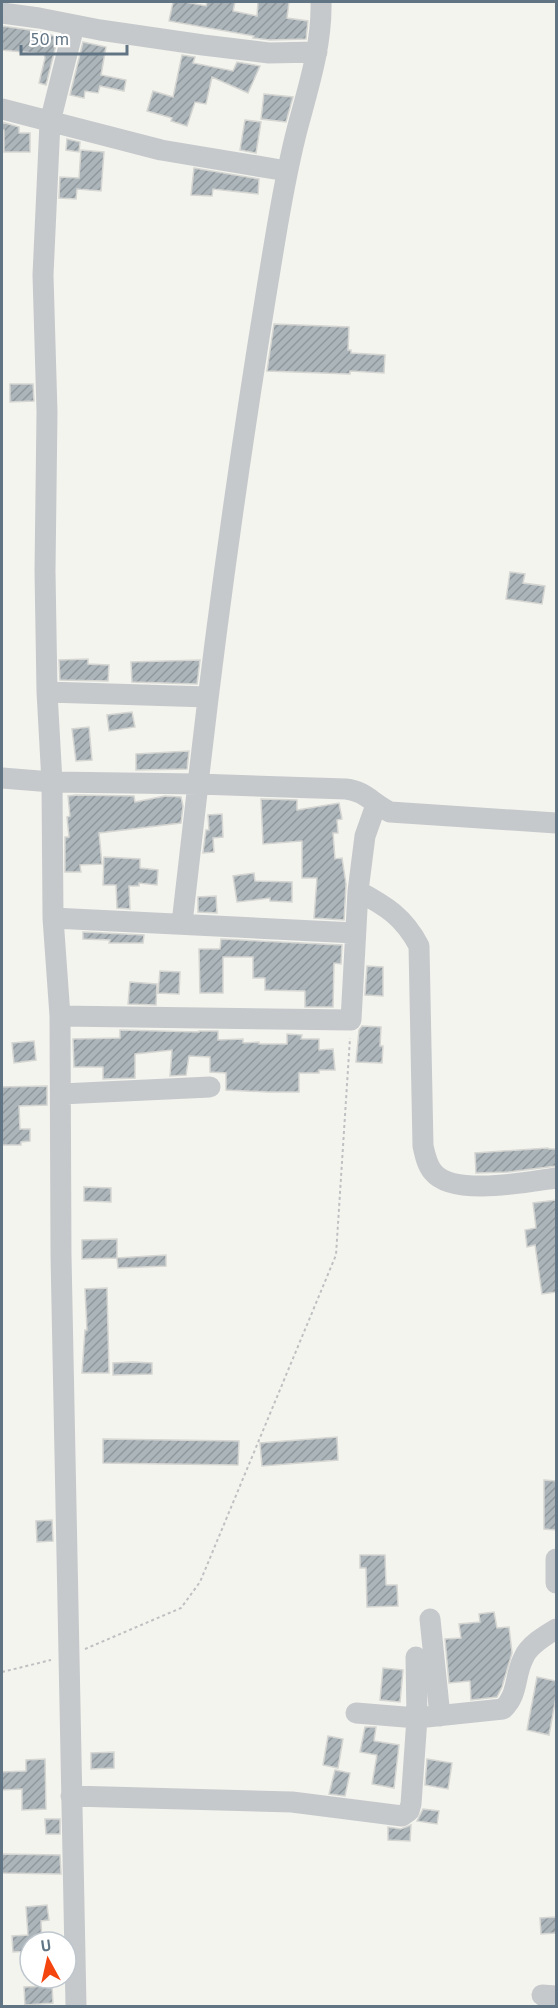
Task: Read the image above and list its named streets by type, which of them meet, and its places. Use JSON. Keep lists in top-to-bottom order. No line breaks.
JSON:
{"scale_bar":"50 m","north":"top"}
